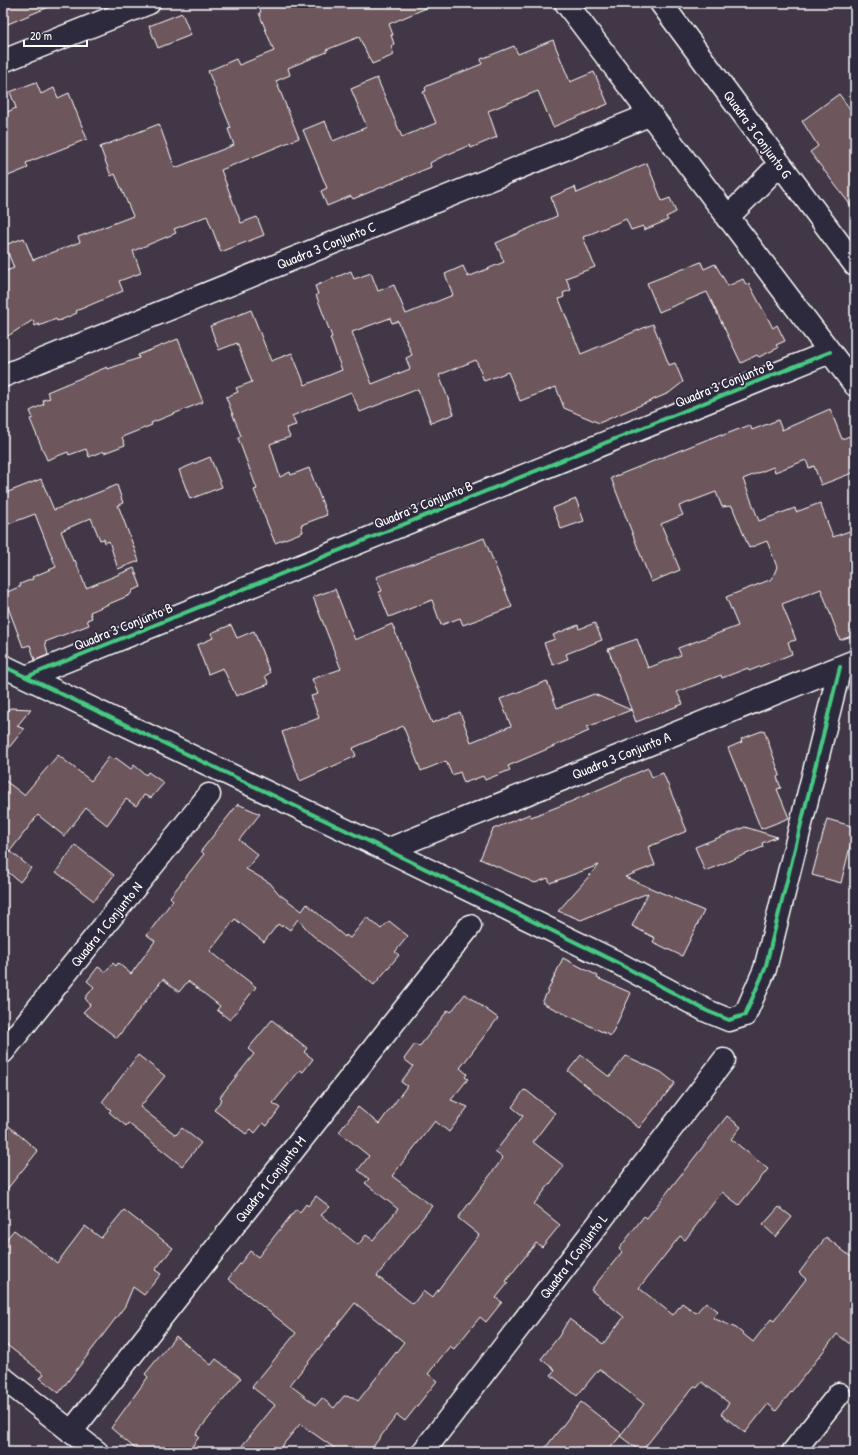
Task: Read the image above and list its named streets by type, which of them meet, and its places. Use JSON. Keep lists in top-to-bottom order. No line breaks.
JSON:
{"streets":{"street":["Quadra 3 Conjunto G","Quadra 3 Conjunto C","Quadra 3 Conjunto B","Quadra 3 Conjunto A","Quadra 1 Conjunto N","Quadra 1 Conjunto M","Quadra 1 Conjunto L"]},"scale_bar":"20 m"}
